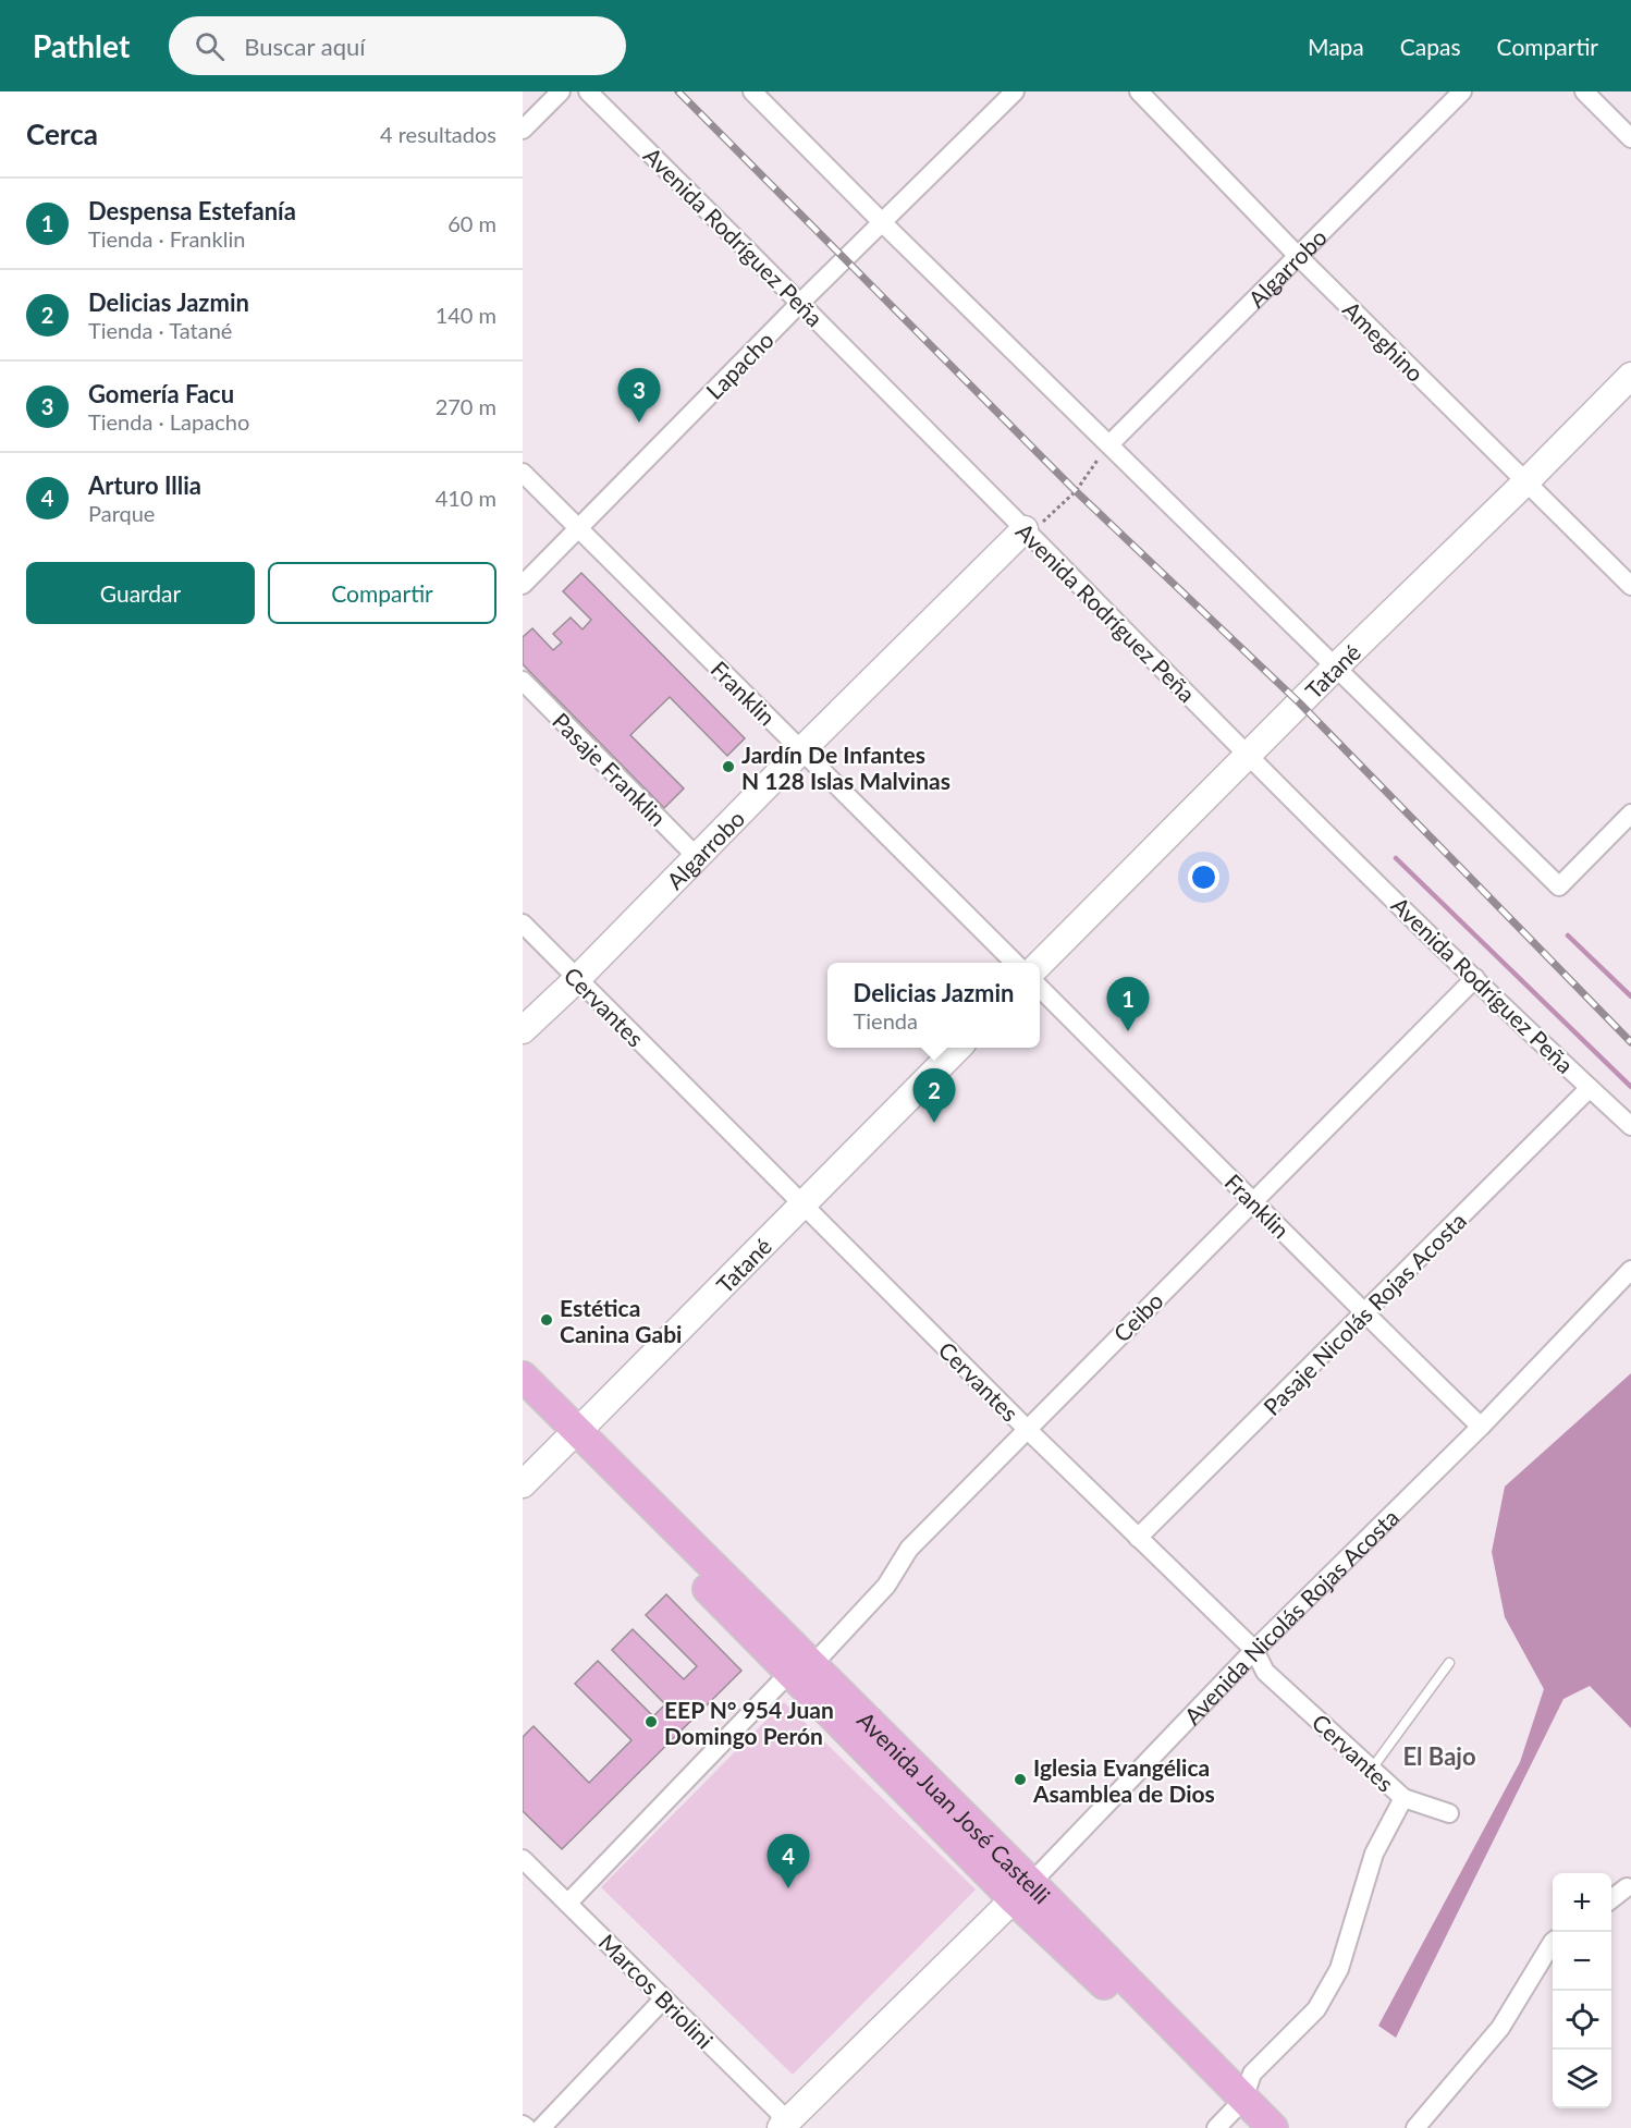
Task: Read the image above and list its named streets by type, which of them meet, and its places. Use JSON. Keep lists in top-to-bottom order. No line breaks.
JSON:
{"streets":{"main road":["Avenida Juan José Castelli"],"street":["Avenida Rodríguez Peña","Algarrobo","Ameghino","Lapacho","Tatané","Franklin","Pasaje Franklin","Cervantes","Pasaje Nicolás Rojas Acosta","Ceibo","Avenida Nicolás Rojas Acosta","Marcos Briolini"]},"crossings":[["Avenida Rodríguez Peña","Algarrobo"],["Avenida Rodríguez Peña","Lapacho"],["Avenida Rodríguez Peña","Tatané"],["Avenida Rodríguez Peña","Pasaje Nicolás Rojas Acosta"],["Avenida Rodríguez Peña","Ceibo"],["Algarrobo","Ameghino"],["Algarrobo","Franklin"],["Algarrobo","Pasaje Franklin"],["Algarrobo","Cervantes"],["Ameghino","Tatané"],["Lapacho","Franklin"],["Tatané","Cervantes"],["Tatané","Avenida Juan José Castelli"],["Franklin","Pasaje Nicolás Rojas Acosta"],["Franklin","Ceibo"],["Franklin","Avenida Nicolás Rojas Acosta"],["Cervantes","Pasaje Nicolás Rojas Acosta"],["Cervantes","Ceibo"],["Cervantes","Avenida Nicolás Rojas Acosta"],["Ceibo","Avenida Juan José Castelli"],["Ceibo","Marcos Briolini"],["Avenida Nicolás Rojas Acosta","Avenida Juan José Castelli"],["Avenida Nicolás Rojas Acosta","Marcos Briolini"]],"districts":["El Bajo"],"places":["Jardín De Infantes N 128 Islas Malvinas","Estética Canina Gabi","EEP N° 954 Juan Domingo Perón","Iglesia Evangélica Asamblea de Dios"],"page":{"header":"Pathlet","search":"Buscar aquí","nav":["Mapa","Capas","Compartir"],"heading":["Cerca","4 resultados"],"list":[{"mark":"1","name":"Despensa Estefanía","note":"Tienda · Franklin","value":"60 m"},{"mark":"2","name":"Delicias Jazmin","note":"Tienda · Tatané","value":"140 m"},{"mark":"3","name":"Gomería Facu","note":"Tienda · Lapacho","value":"270 m"},{"mark":"4","name":"Arturo Illia","note":"Parque","value":"410 m"}],"pins":["3","1","2","4"],"buttons":["Guardar","Compartir"],"popup":["Delicias Jazmin","Tienda"],"map_buttons":["+","−"]}}
